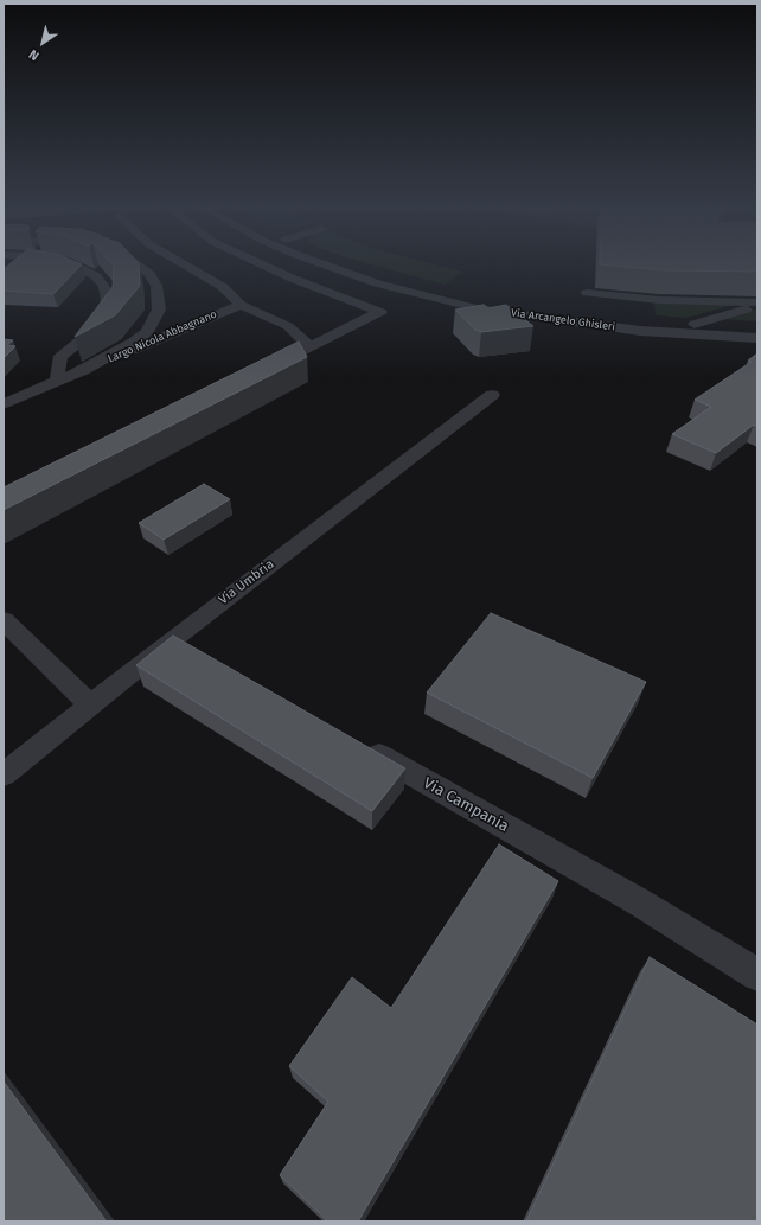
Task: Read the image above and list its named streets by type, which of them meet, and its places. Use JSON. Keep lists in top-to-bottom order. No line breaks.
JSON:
{"streets":{"street":["Via Arcangelo Ghisleri","Largo Nicola Abbagnano","Via Umbria","Via Campania"]},"north":"bottom left"}
